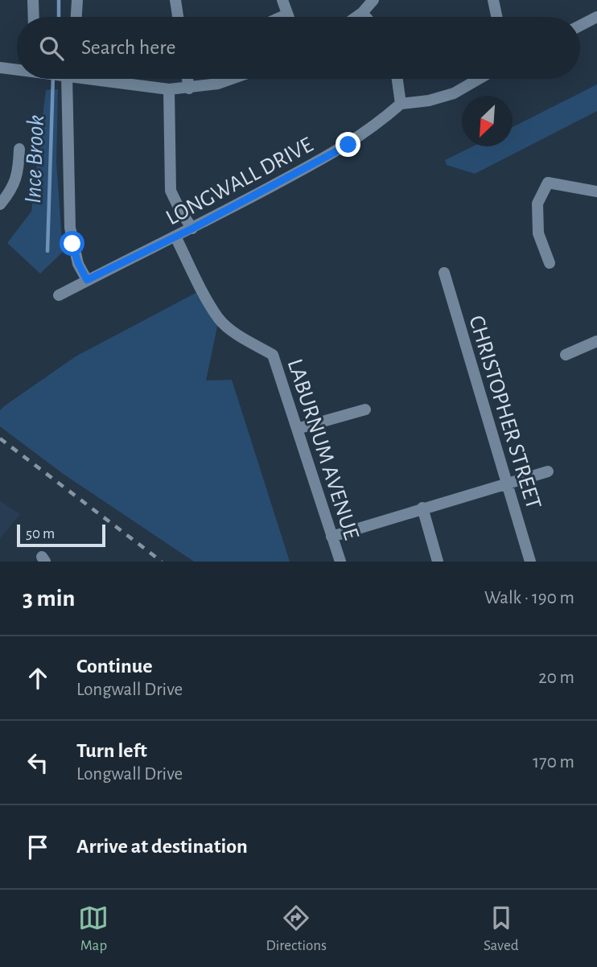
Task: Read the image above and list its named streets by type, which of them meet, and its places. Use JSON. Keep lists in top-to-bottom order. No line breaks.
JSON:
{"streets":{"street":["LONGWALL DRIVE","CHRISTOPHER STREET","LABURNUM AVENUE"]},"crossings":[["LONGWALL DRIVE","LABURNUM AVENUE"]],"water":["Ince Brook"],"scale_bar":"50 m","north":"bottom left","page":{"search":"Search here","scale":"50 m","heading":["3 min","Walk · 190 m"],"list":[["Continue","Longwall Drive","20 m"],["Turn left","Longwall Drive","170 m"],"Arrive at destination"],"nav":["Map","Directions","Saved"]}}
